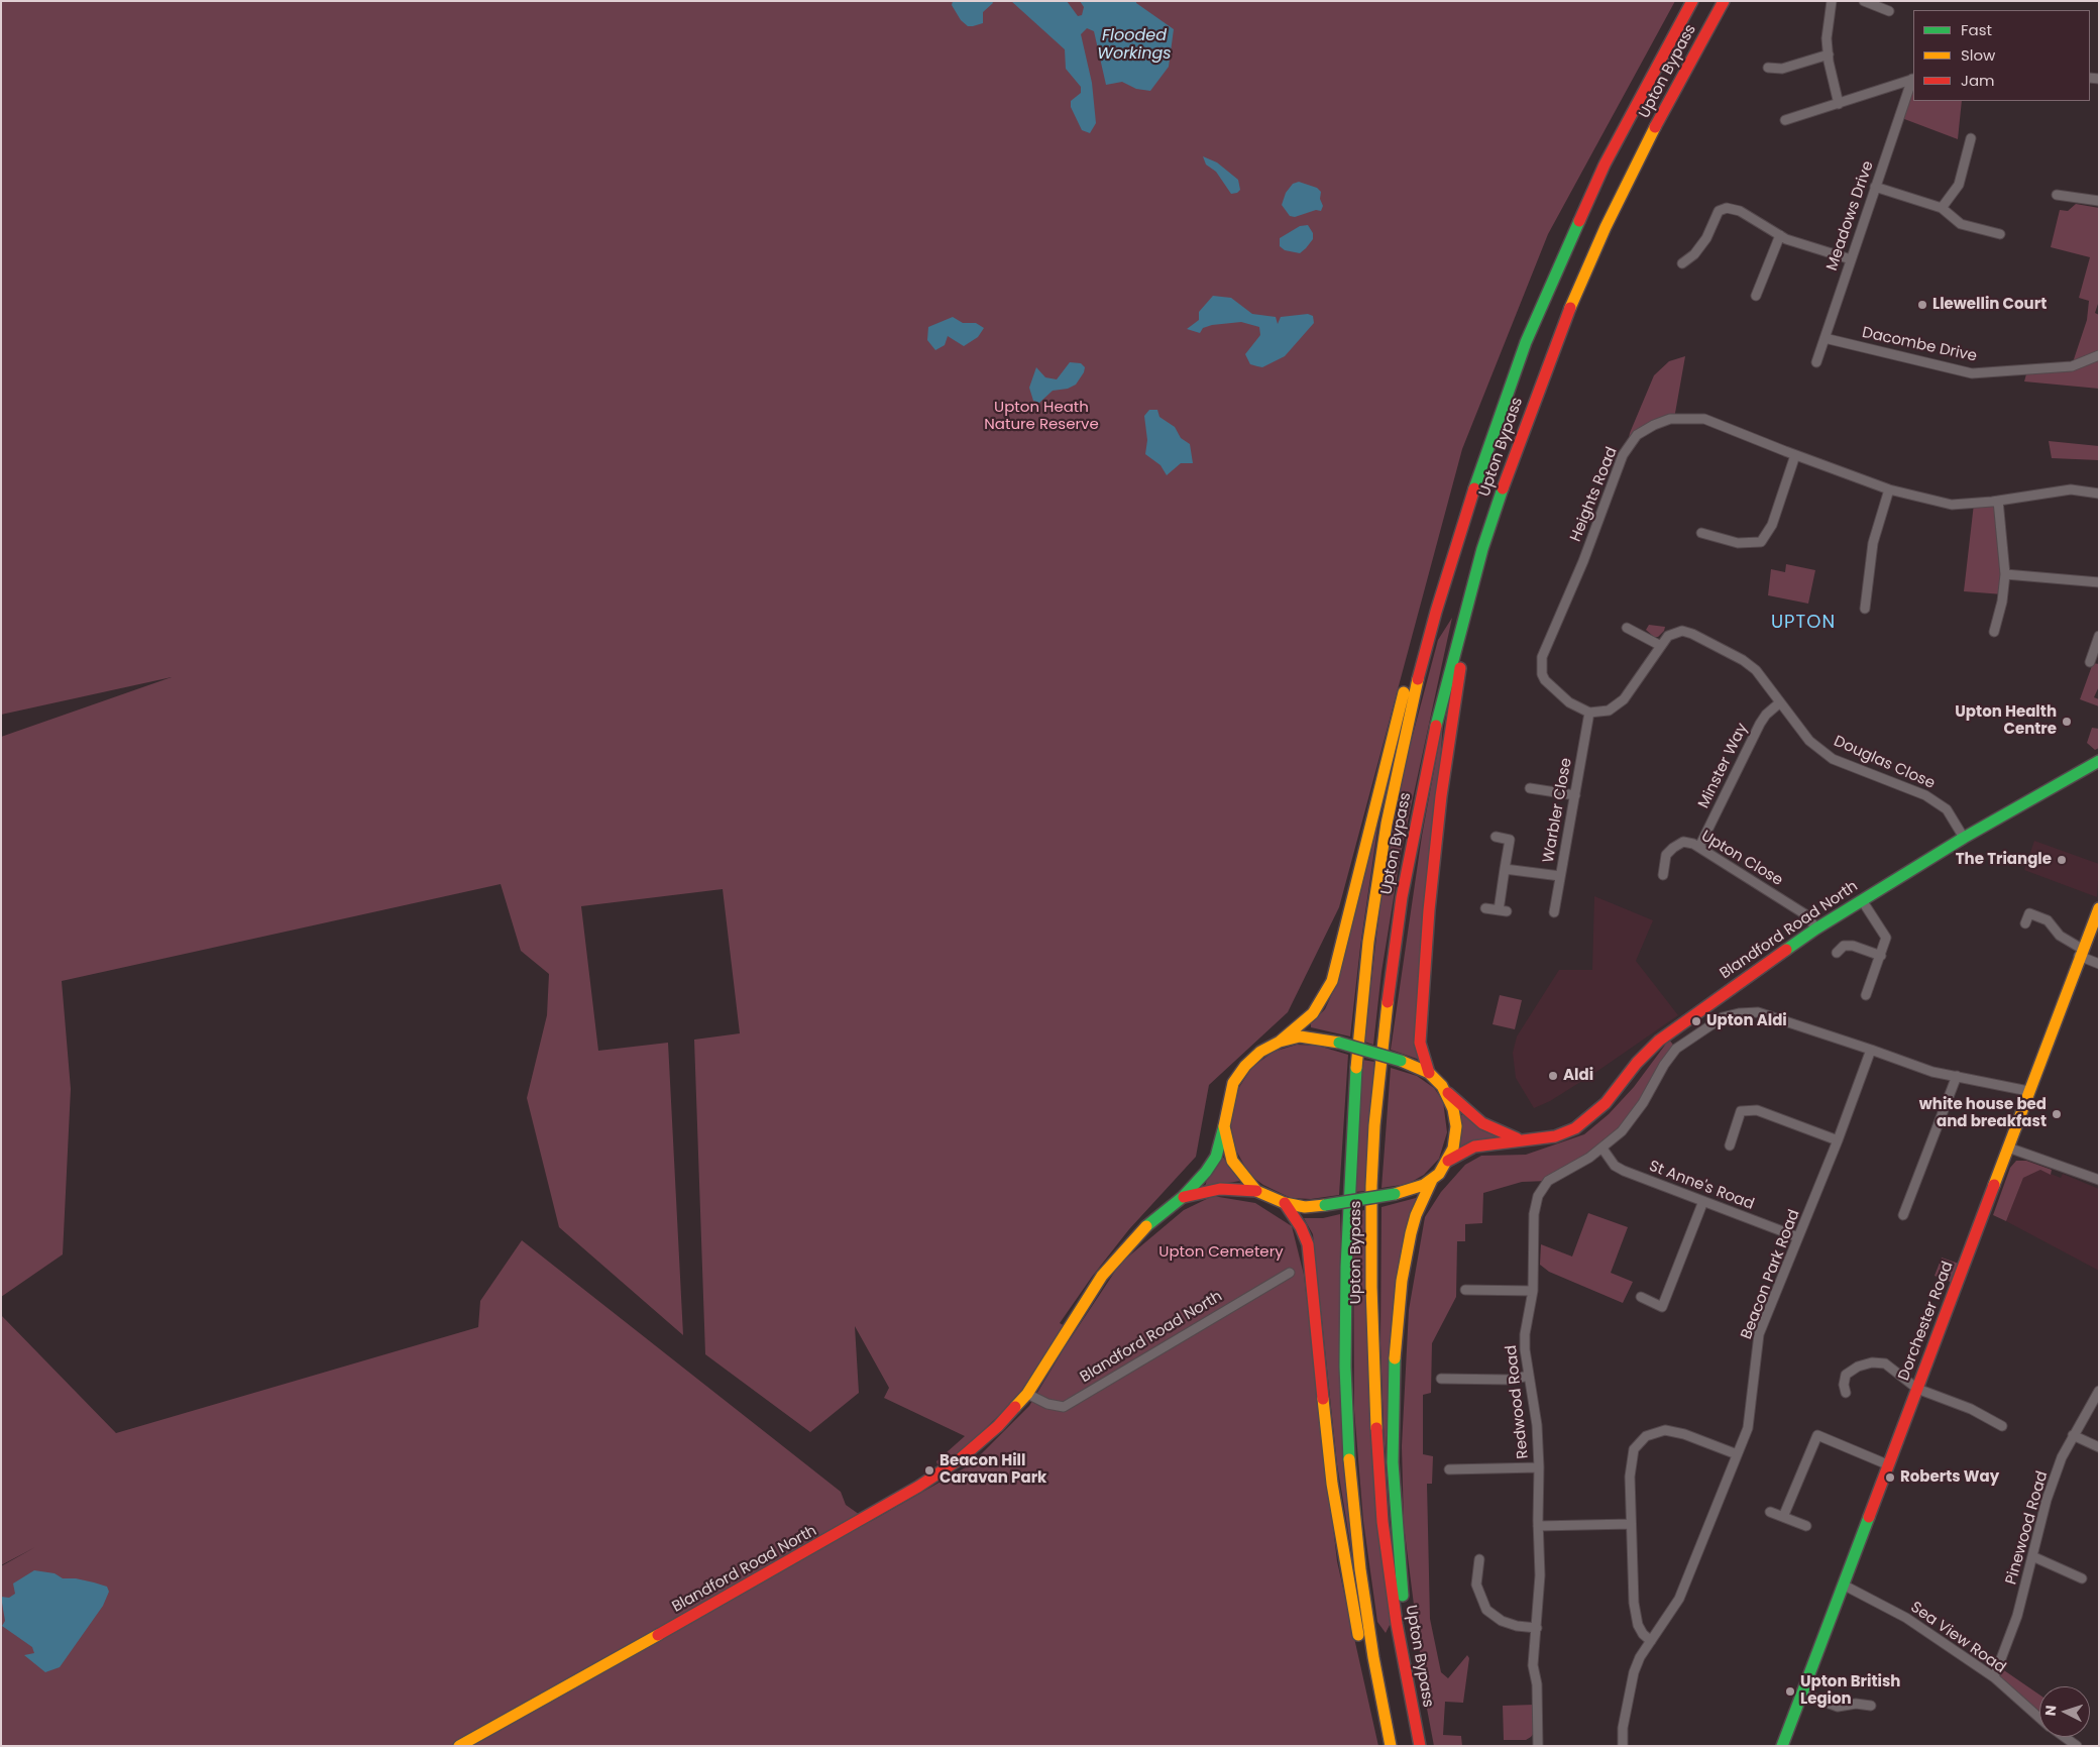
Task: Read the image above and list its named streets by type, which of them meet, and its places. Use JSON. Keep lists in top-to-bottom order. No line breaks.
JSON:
{"streets":{"main road":["Upton Bypass","Blandford Road North","Dorchester Road"],"street":["Meadows Drive","Dacombe Drive","Heights Road","Douglas Close","Minster Way","Warbler Close","Upton Close","St Anne's Road","Beacon Park Road","Redwood Road","Pinewood Road","Sea View Road"]},"crossings":[["Meadows Drive","Dacombe Drive"],["Heights Road","Douglas Close"],["Heights Road","Warbler Close"],["Douglas Close","Minster Way"],["Douglas Close","Warbler Close"],["Douglas Close","Blandford Road North"],["Minster Way","Upton Close"],["Upton Close","Blandford Road North"],["St Anne's Road","Beacon Park Road"],["St Anne's Road","Redwood Road"],["Beacon Park Road","Redwood Road"],["Dorchester Road","Sea View Road"],["Pinewood Road","Sea View Road"]],"districts":["UPTON"],"water":["Flooded Workings"],"parks":["Upton Heath Nature Reserve","Upton Cemetery"],"places":["Llewellin Court","Upton Health Centre","The Triangle","Upton Aldi","Aldi","white house bed and breakfast","Beacon Hill Caravan Park","Roberts Way","Upton British Legion"],"legend":["Fast","Slow","Jam"],"north":"left"}
